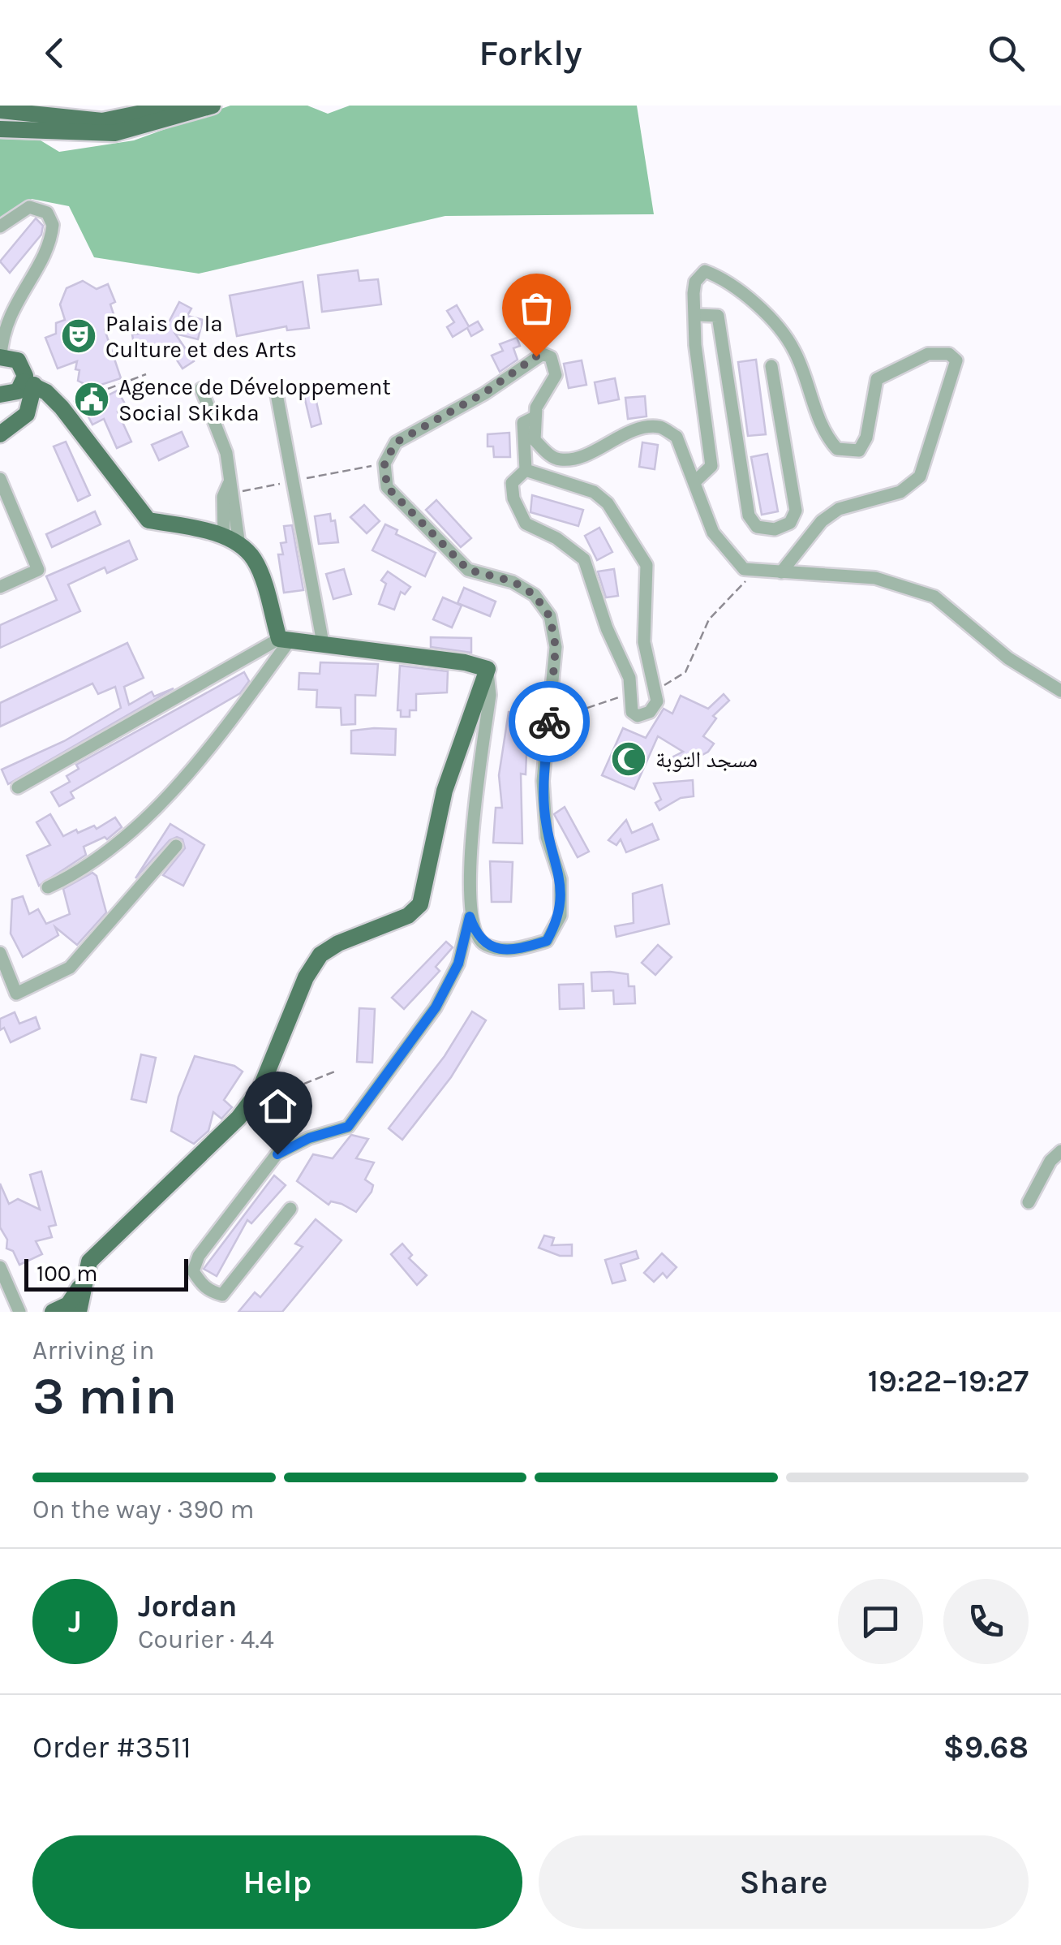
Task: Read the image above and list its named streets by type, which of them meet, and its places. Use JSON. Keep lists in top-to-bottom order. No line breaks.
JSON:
{"places":{"theatre":["Palais de la Culture et des Arts"],"public building":["Agence de Développement Social Skikda"],"mosque":["مسجد التوبة"]},"scale_bar":"100 m","page":{"header":"Forkly","scale":"100 m","heading":["3 min","Arriving in","19:22–19:27"],"panel":["Jordan","Courier · 4.4","Order #3511","$9.68"],"bar":"On the way · 390 m","round":"J","buttons":["Help","Share"]}}
